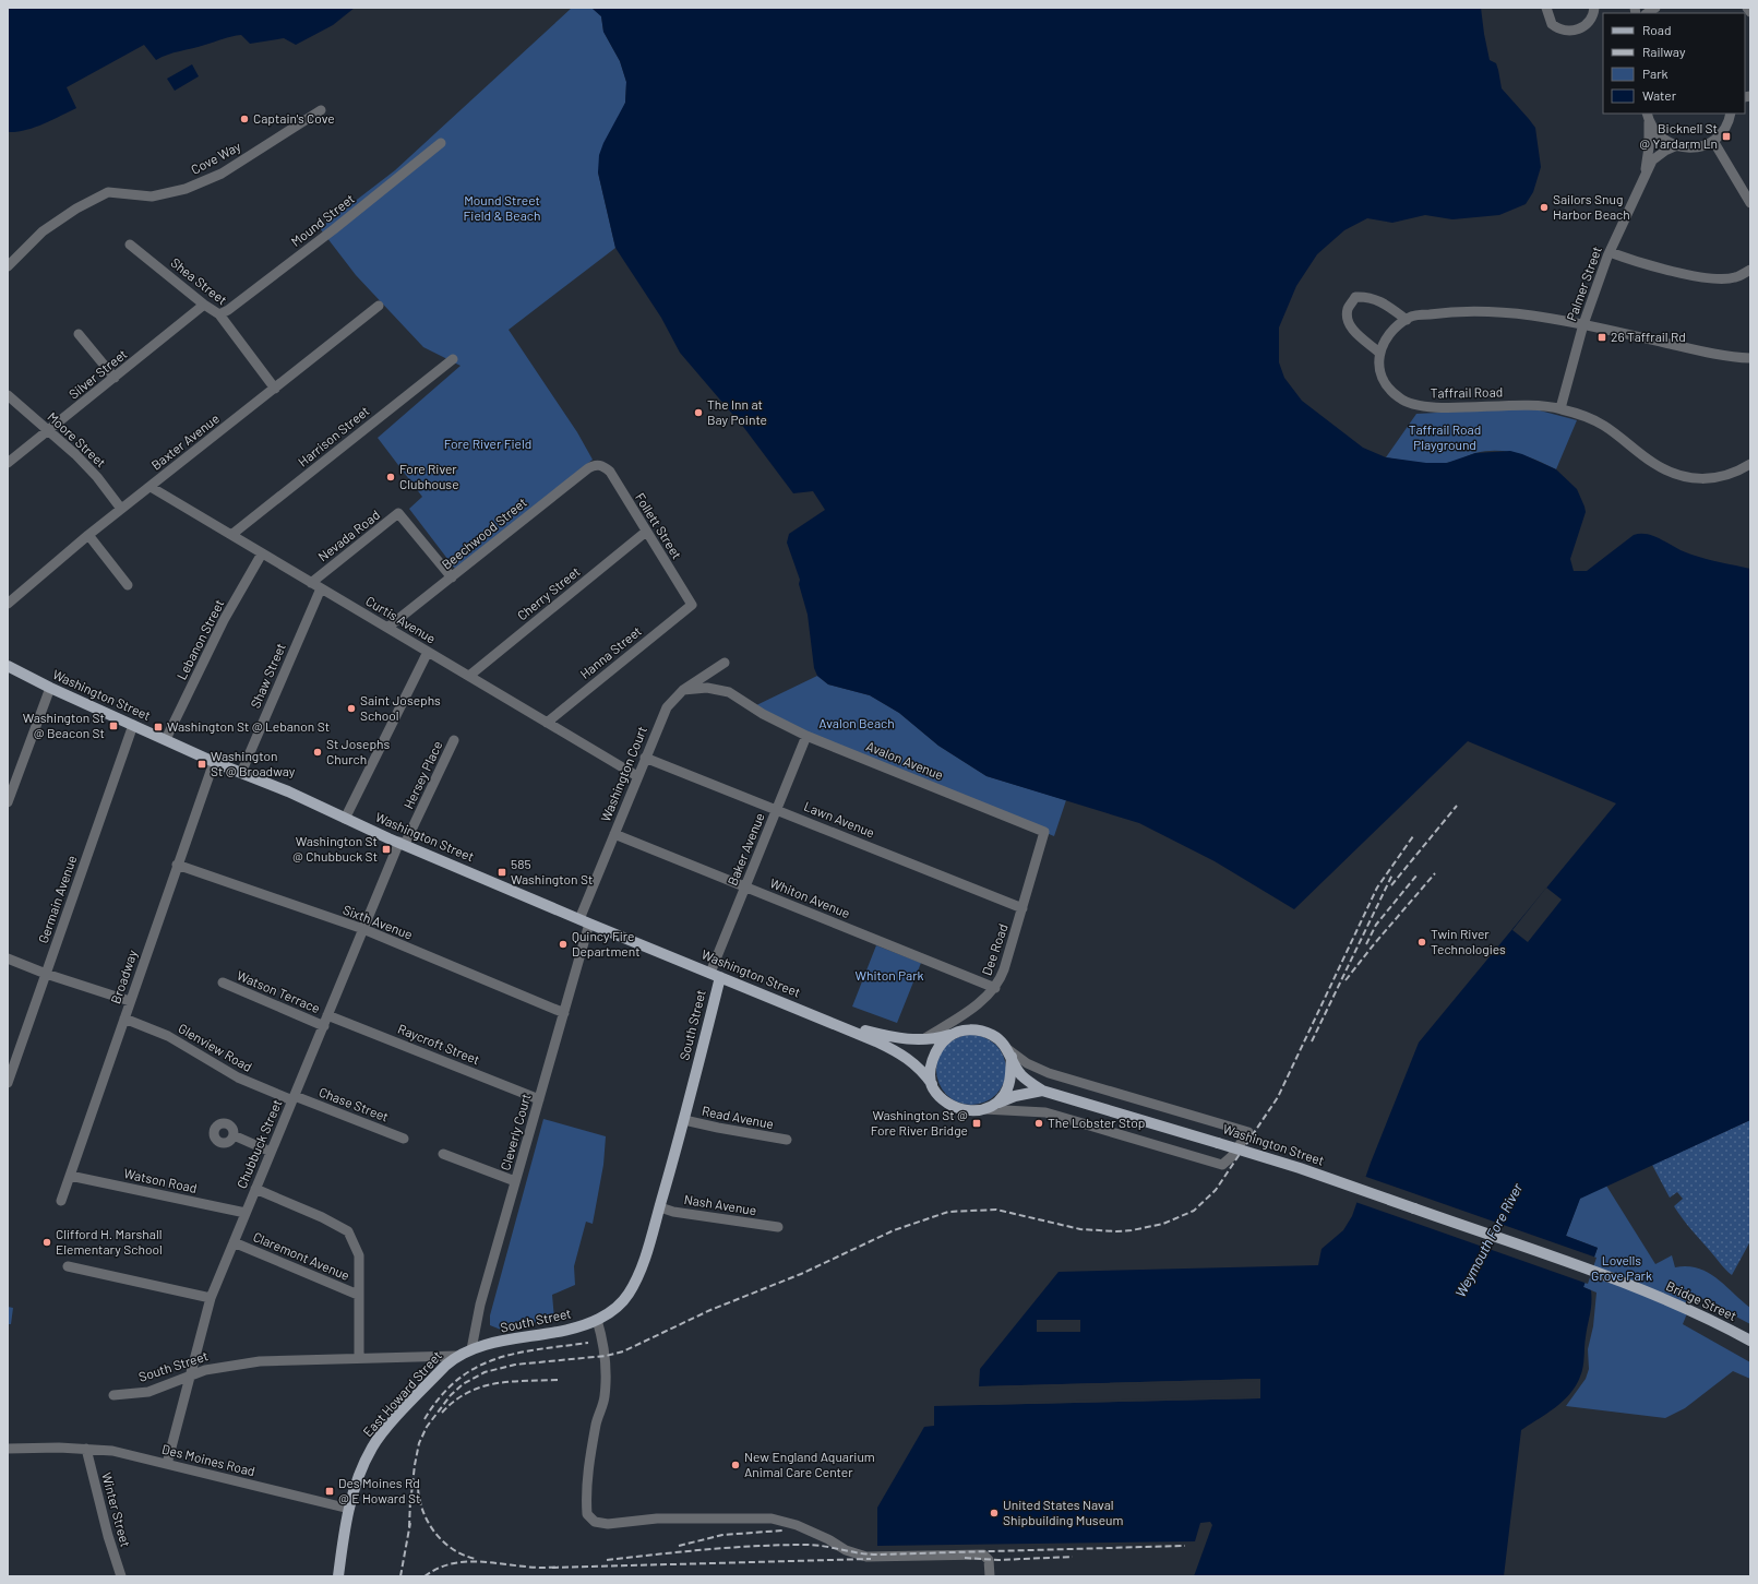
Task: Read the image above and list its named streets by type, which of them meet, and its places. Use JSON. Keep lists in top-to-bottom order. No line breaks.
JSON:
{"streets":{"main road":["Washington Street","South Street","Bridge Street","East Howard Street"],"street":["Cove Way","Mound Street","Shea Street","Palmer Street","Silver Street","Taffrail Road","Harrison Street","Moore Street","Baxter Avenue","Follett Street","Beechwood Street","Nevada Road","Cherry Street","Curtis Avenue","Lebanon Street","Hanna Street","Shaw Street","Avalon Avenue","Washington Court","Hersey Place","Lawn Avenue","Baker Avenue","Whiton Avenue","Germain Avenue","Sixth Avenue","Dee Road","Broadway","Watson Terrace","Raycroft Street","Glenview Road","Chase Street","Read Avenue","Cleverly Court","Chubbuck Street","Watson Road","Nash Avenue","Claremont Avenue","Des Moines Road","Winter Street"]},"crossings":[["Mound Street","Shea Street"],["Shea Street","Silver Street"],["Shea Street","Baxter Avenue"],["Palmer Street","Taffrail Road"],["Silver Street","Moore Street"],["Harrison Street","Curtis Avenue"],["Moore Street","Baxter Avenue"],["Baxter Avenue","Curtis Avenue"],["Follett Street","Beechwood Street"],["Follett Street","Cherry Street"],["Follett Street","Hanna Street"],["Beechwood Street","Nevada Road"],["Beechwood Street","Curtis Avenue"],["Nevada Road","Curtis Avenue"],["Cherry Street","Curtis Avenue"],["Curtis Avenue","Lebanon Street"],["Curtis Avenue","Hanna Street"],["Curtis Avenue","Shaw Street"],["Curtis Avenue","Washington Court"],["Lebanon Street","Washington Street"],["Shaw Street","Washington Street"],["Washington Street","Washington Court"],["Washington Street","Hersey Place"],["Washington Street","Baker Avenue"],["Washington Street","Germain Avenue"],["Washington Street","Dee Road"],["Washington Street","Broadway"],["Washington Street","South Street"],["Washington Street","Cleverly Court"],["Washington Street","Chubbuck Street"],["Washington Street","Bridge Street"],["Avalon Avenue","Washington Court"],["Avalon Avenue","Baker Avenue"],["Avalon Avenue","Dee Road"],["Washington Court","Lawn Avenue"],["Washington Court","Whiton Avenue"],["Washington Court","Cleverly Court"],["Hersey Place","Chubbuck Street"],["Lawn Avenue","Baker Avenue"],["Lawn Avenue","Dee Road"],["Baker Avenue","Whiton Avenue"],["Baker Avenue","South Street"],["Whiton Avenue","Dee Road"],["Sixth Avenue","Broadway"],["Sixth Avenue","Cleverly Court"],["Sixth Avenue","Chubbuck Street"],["Broadway","Glenview Road"],["Broadway","Watson Road"],["Watson Terrace","Chubbuck Street"],["South Street","Read Avenue"],["South Street","Cleverly Court"],["South Street","Chubbuck Street"],["South Street","Nash Avenue"],["South Street","East Howard Street"],["Raycroft Street","Cleverly Court"],["Raycroft Street","Chubbuck Street"],["Glenview Road","Chase Street"],["Glenview Road","Chubbuck Street"],["Chase Street","Chubbuck Street"],["Chubbuck Street","Watson Road"],["Chubbuck Street","Claremont Avenue"],["Chubbuck Street","Des Moines Road"],["East Howard Street","Des Moines Road"],["Des Moines Road","Winter Street"]],"water":["Weymouth Fore River"],"parks":["Mound Street Field & Beach","Taffrail Road Playground","Fore River Field","Avalon Beach","Whiton Park","Lovells Grove Park"],"places":{"other":["Captain's Cove","Sailors Snug Harbor Beach","The Inn at Bay Pointe","Fore River Clubhouse","Saint Josephs School","St Josephs Church","Twin River Technologies","Quincy Fire Department","The Lobster Stop","Clifford H. Marshall Elementary School","New England Aquarium Animal Care Center","United States Naval Shipbuilding Museum"],"transit":["Bicknell St @ Yardarm Ln","26 Taffrail Rd","Washington St @ Beacon St","Washington St @ Lebanon St","Washington St @ Broadway","Washington St @ Chubbuck St","585 Washington St","Washington St @ Fore River Bridge","Des Moines Rd @ E Howard St"]},"legend":["Road","Railway","Park","Water"]}
